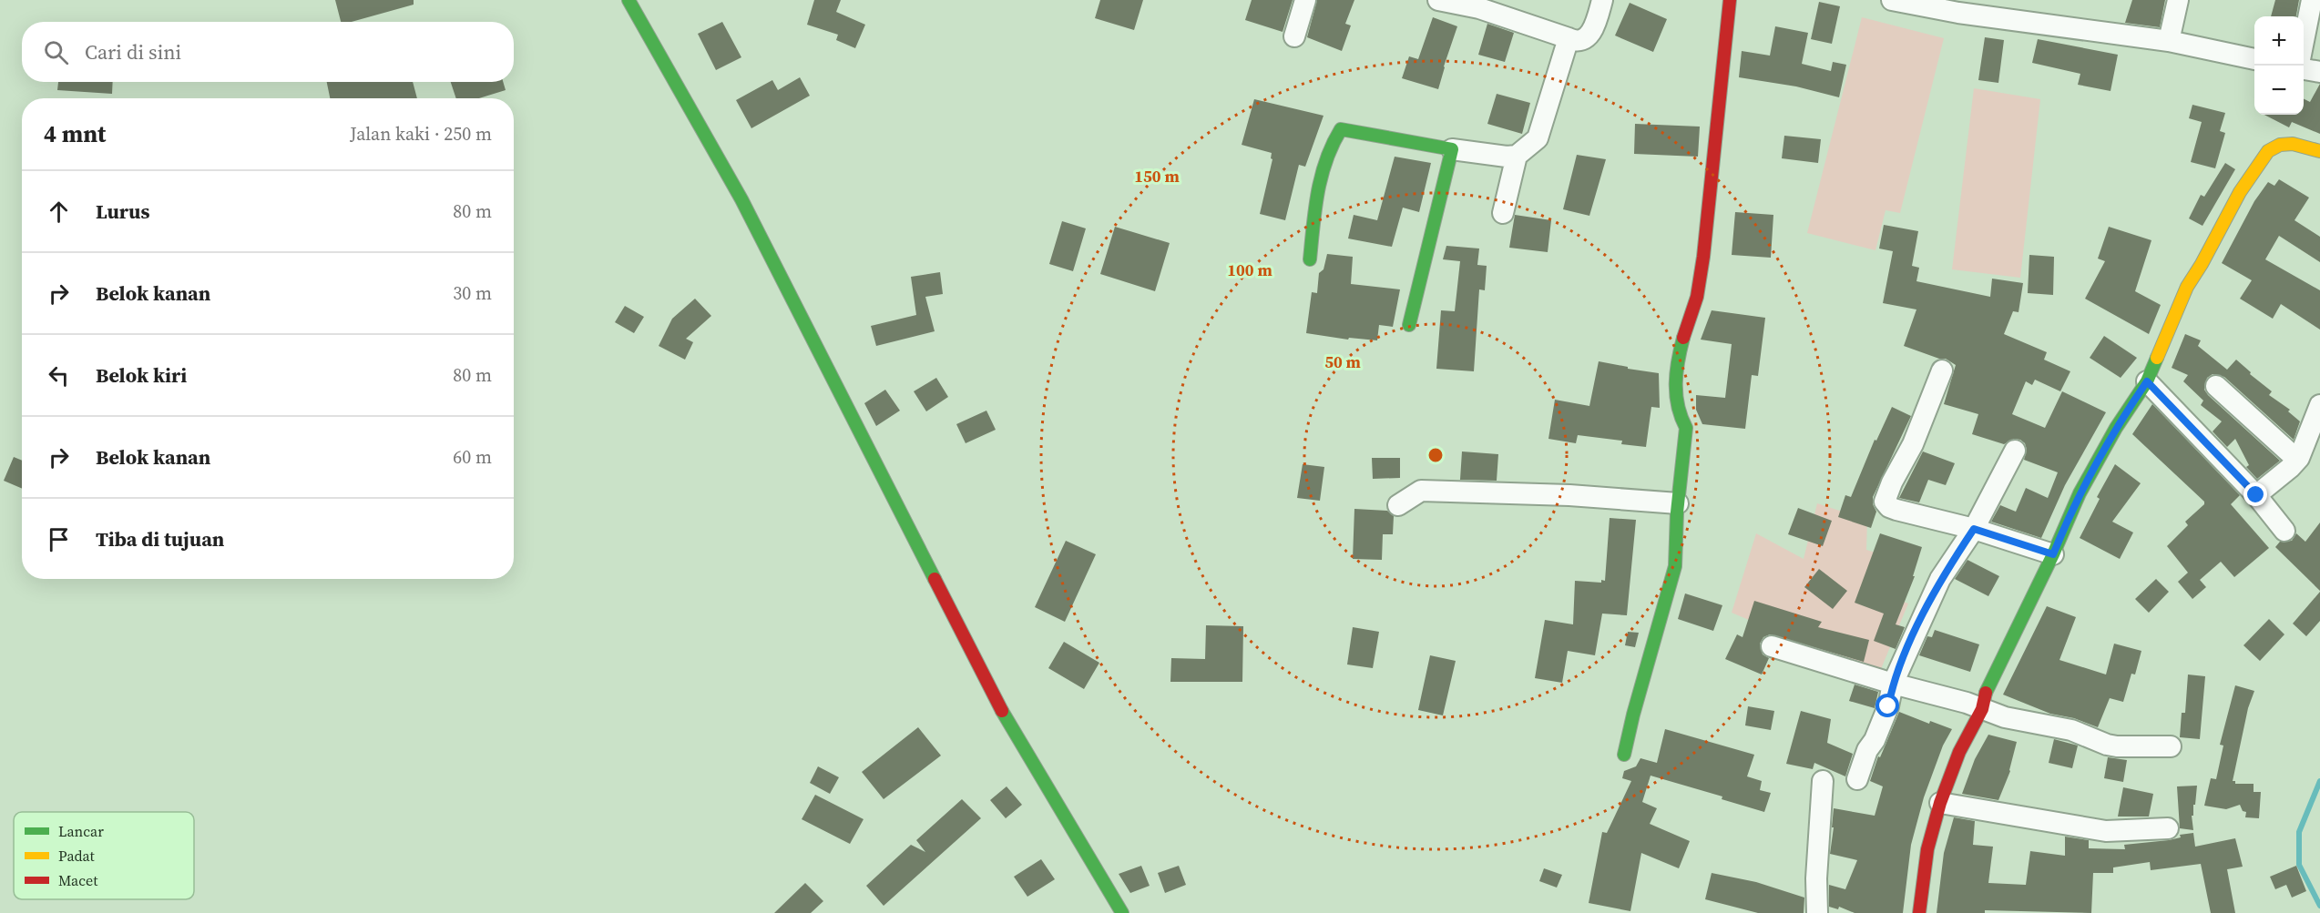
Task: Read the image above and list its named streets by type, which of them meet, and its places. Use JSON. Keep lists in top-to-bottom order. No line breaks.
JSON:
{"legend":["Lancar","Padat","Macet"],"page":{"map_buttons":["+","−"],"search":"Cari di sini","heading":["4 mnt","Jalan kaki · 250 m"],"list":[["Lurus","80 m"],["Belok kanan","30 m"],["Belok kiri","80 m"],["Belok kanan","60 m"],"Tiba di tujuan"]},"rings":["150 m","100 m","50 m"]}
